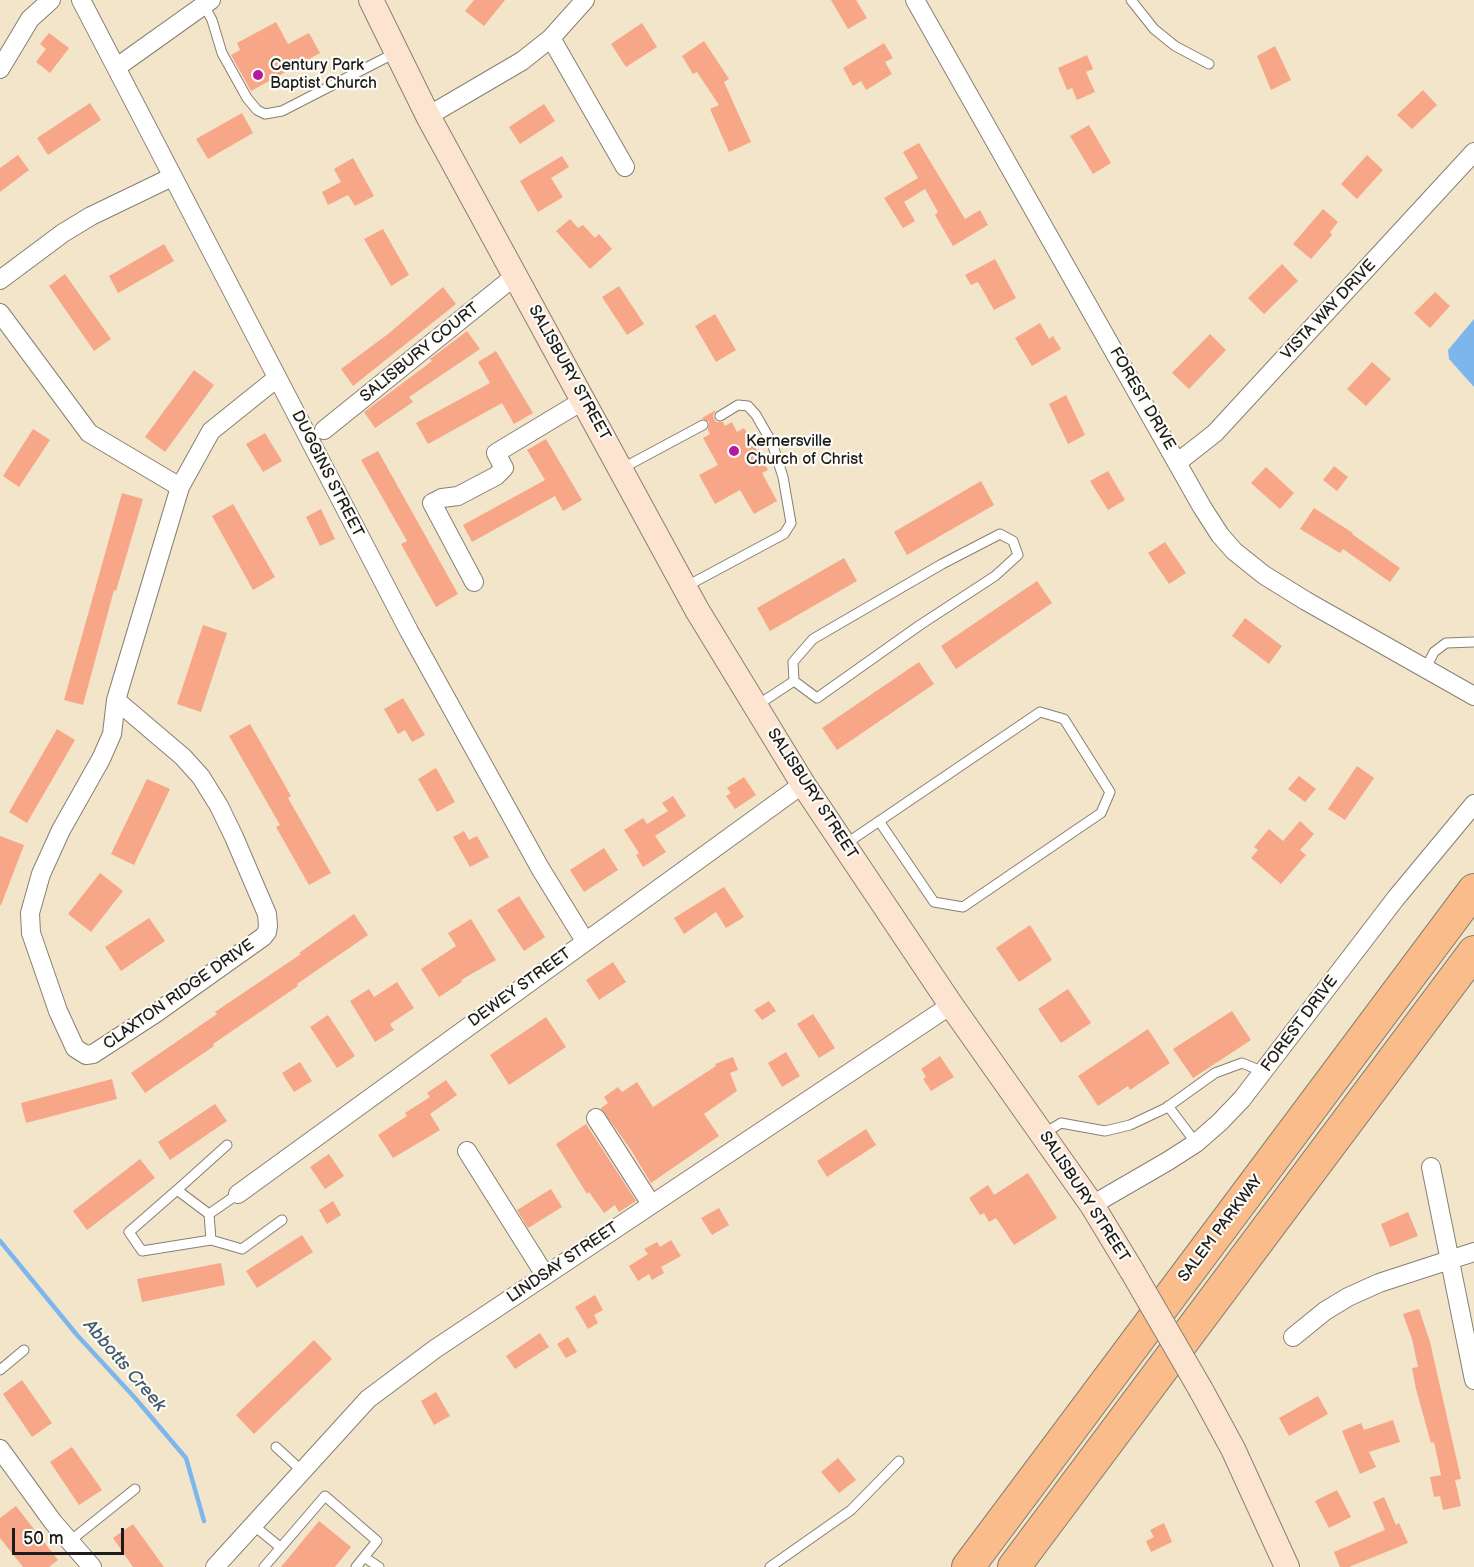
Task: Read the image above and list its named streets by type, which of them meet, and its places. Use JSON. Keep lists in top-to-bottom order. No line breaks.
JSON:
{"streets":{"highway":["SALEM PARKWAY"],"main road":["SALISBURY STREET"],"street":["VISTA WAY DRIVE","SALISBURY COURT","FOREST DRIVE","DUGGINS STREET","DEWEY STREET","CLAXTON RIDGE DRIVE","LINDSAY STREET"]},"crossings":[["VISTA WAY DRIVE","FOREST DRIVE"],["SALISBURY COURT","SALISBURY STREET"],["SALISBURY STREET","FOREST DRIVE"],["SALISBURY STREET","DEWEY STREET"],["SALISBURY STREET","LINDSAY STREET"],["DUGGINS STREET","DEWEY STREET"],["DUGGINS STREET","CLAXTON RIDGE DRIVE"]],"water":["Abbotts Creek"],"places":["Century Park Baptist Church","Kernersville Church of Christ"],"scale_bar":"50 m"}
